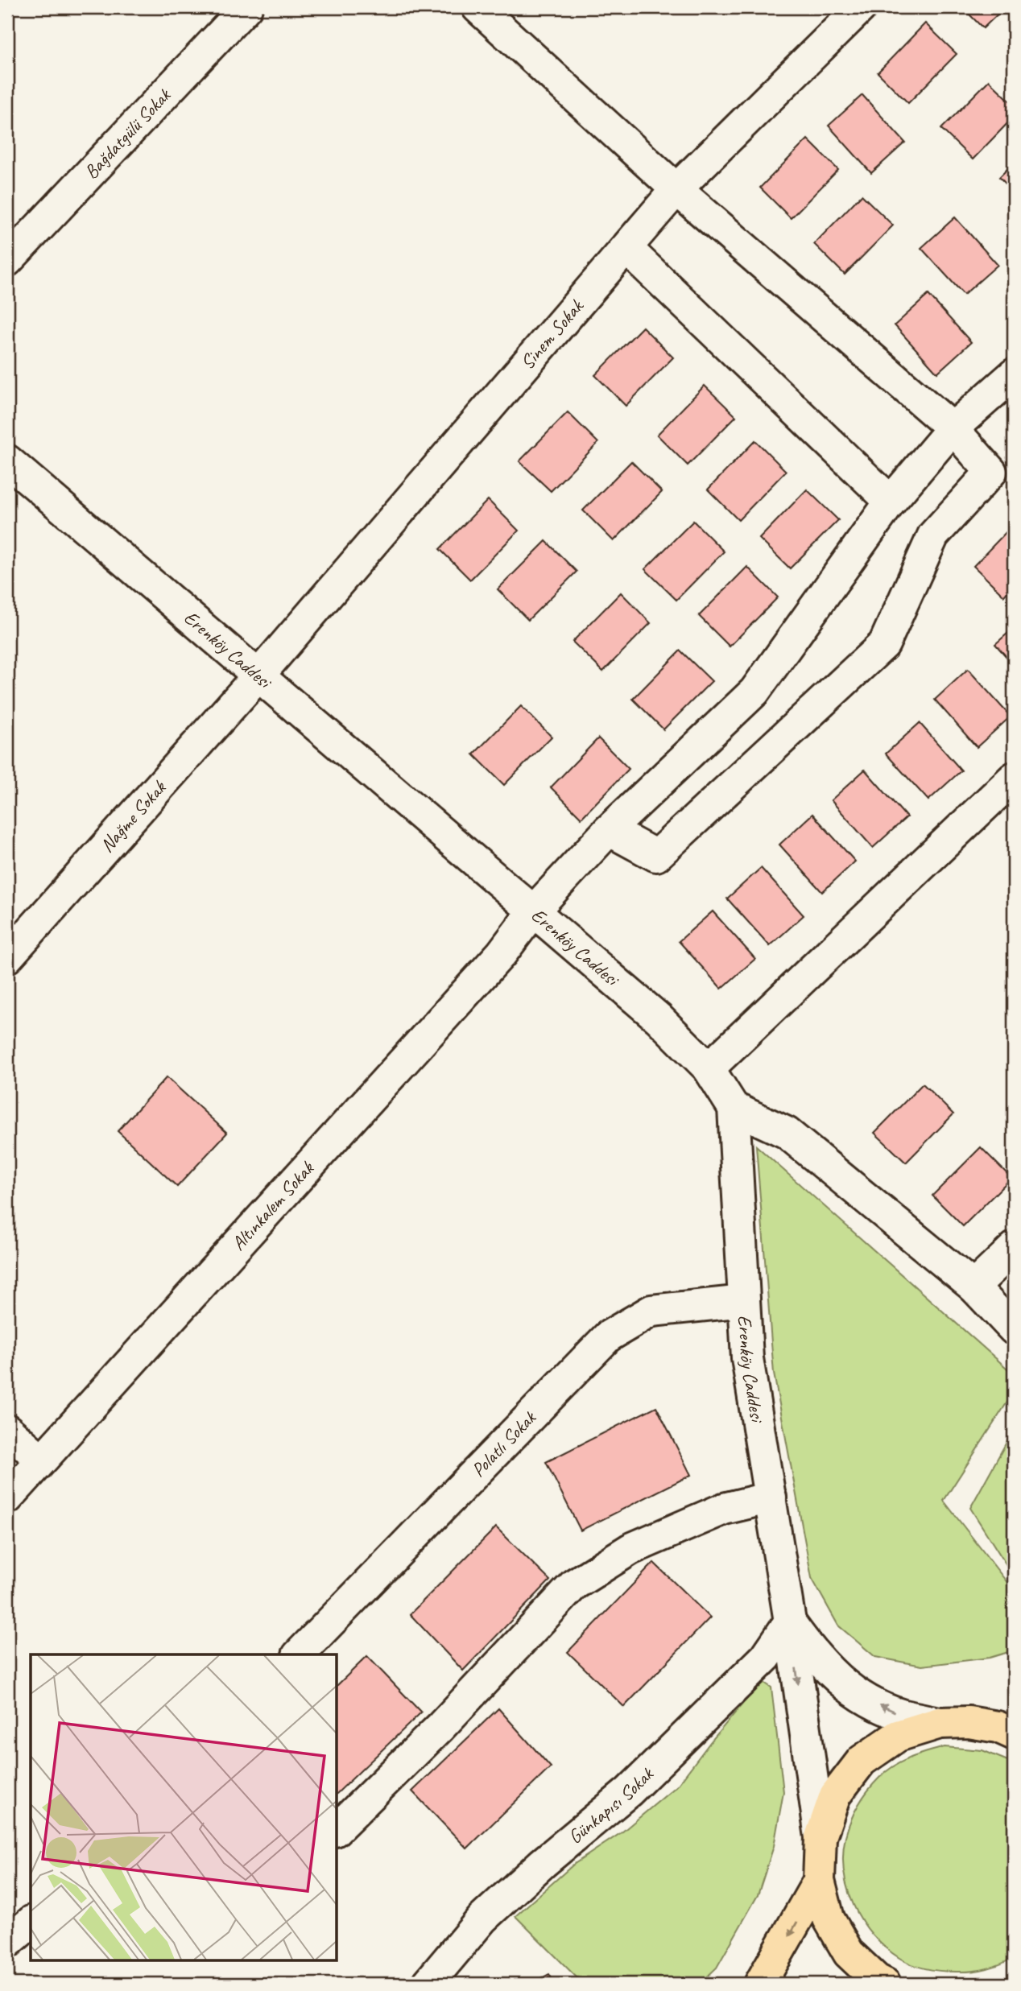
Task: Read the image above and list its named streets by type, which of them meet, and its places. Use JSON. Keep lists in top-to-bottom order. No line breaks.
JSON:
{"streets":{"street":["Bağdatgülü Sokak","Sinem Sokak","Erenköy Caddesi","Nağme Sokak","Altınkalem Sokak","Polatlı Sokak","Günkapısı Sokak"]},"crossings":[["Sinem Sokak","Erenköy Caddesi"],["Sinem Sokak","Nağme Sokak"],["Erenköy Caddesi","Nağme Sokak"],["Erenköy Caddesi","Altınkalem Sokak"],["Erenköy Caddesi","Polatlı Sokak"],["Erenköy Caddesi","Günkapısı Sokak"]]}
